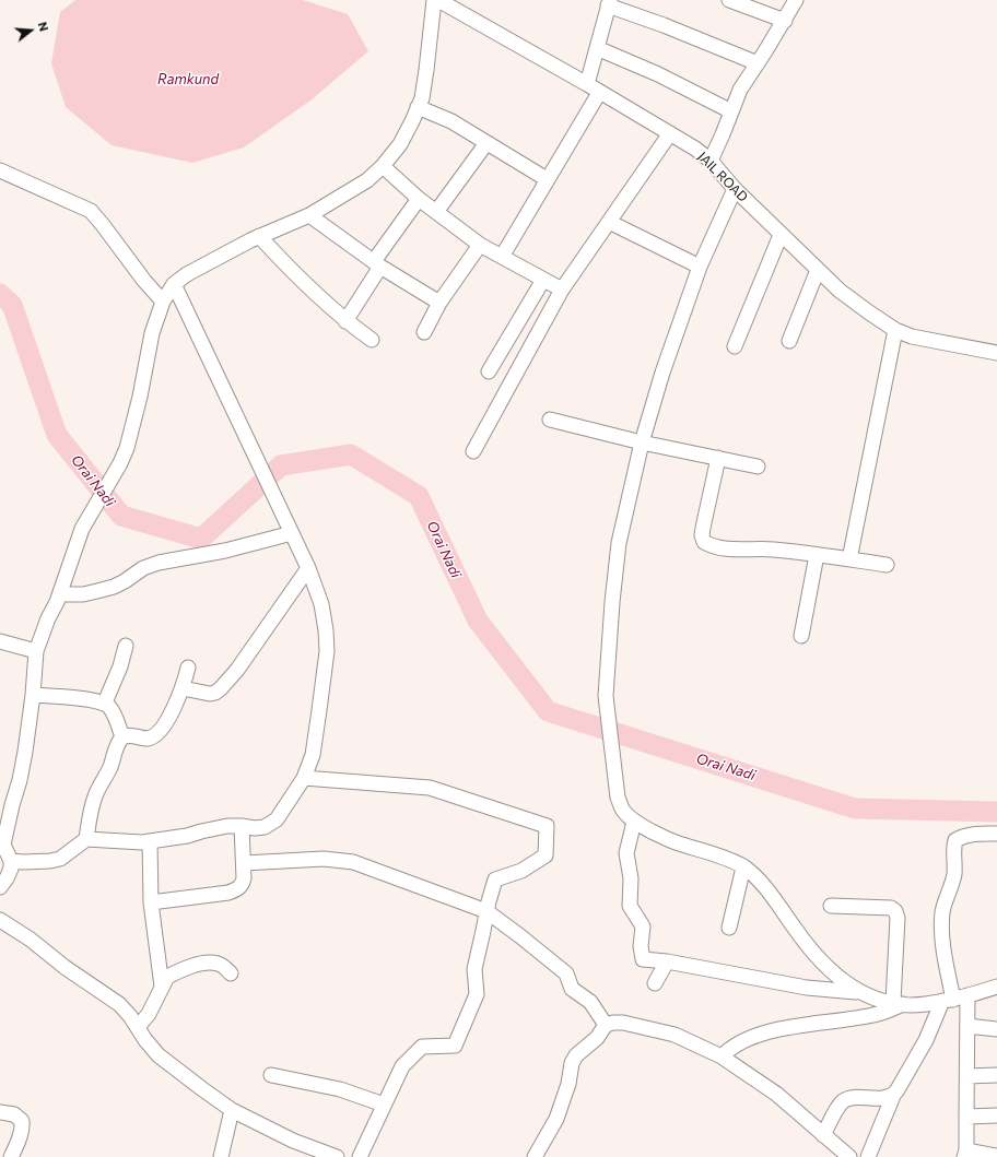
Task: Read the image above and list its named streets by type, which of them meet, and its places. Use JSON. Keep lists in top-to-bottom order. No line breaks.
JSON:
{"streets":{"street":["JAIL ROAD"]},"water":["Ramkund","Orai Nadi"],"north":"right"}
